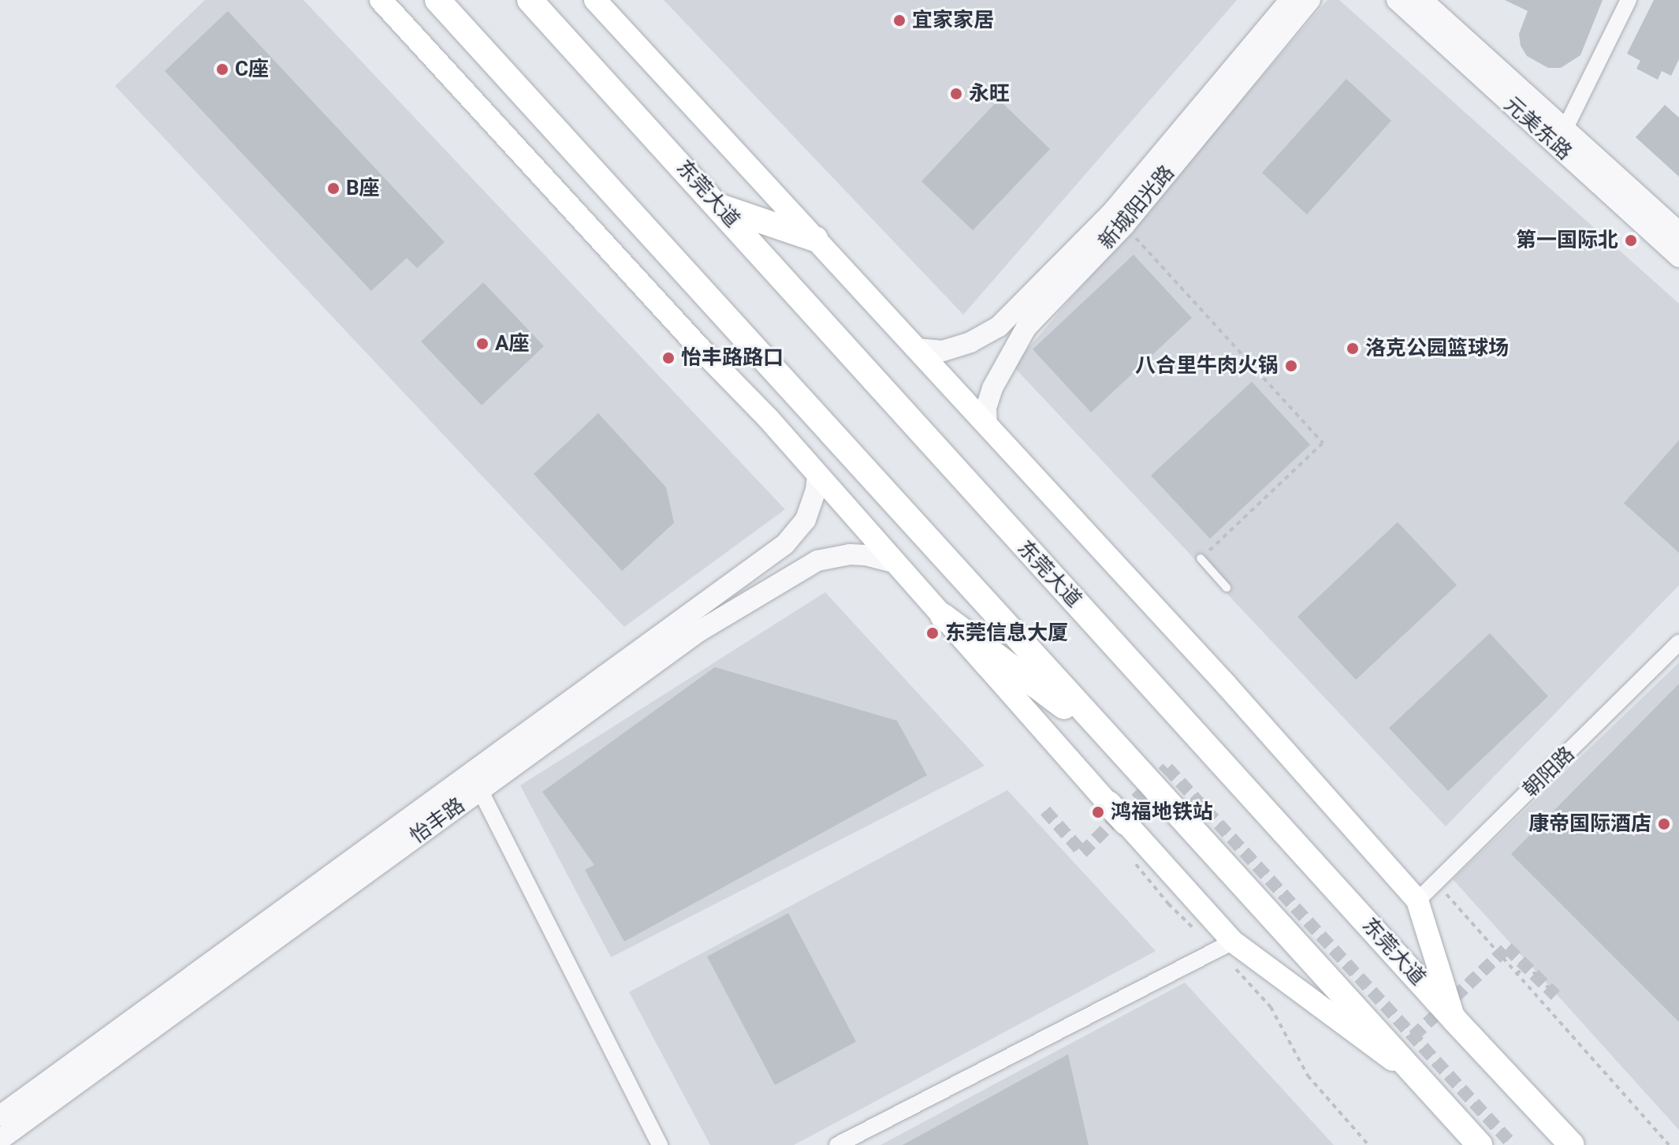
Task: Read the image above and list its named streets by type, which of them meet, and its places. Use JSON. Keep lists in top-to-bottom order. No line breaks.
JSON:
{"streets":{"main road":["东莞大道"],"street":["元美东路","新城阳光路","朝阳路","怡丰路"]},"places":["宜家家居","C座","永旺","B座","第一国际北","A座","洛克公园篮球场","怡丰路路口","八合里牛肉火锅","东莞信息大厦","鸿福地铁站","康帝国际酒店"]}
